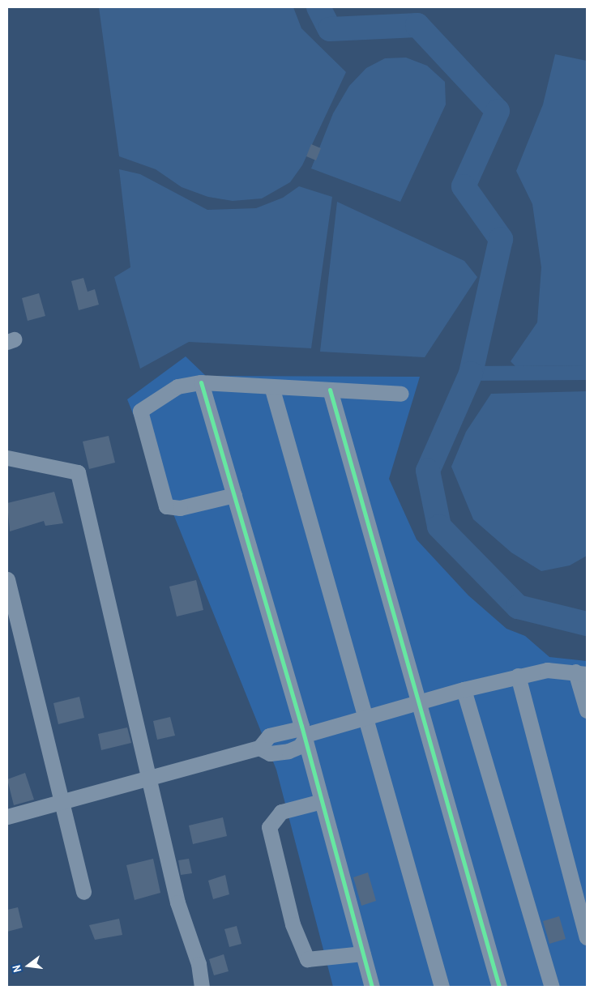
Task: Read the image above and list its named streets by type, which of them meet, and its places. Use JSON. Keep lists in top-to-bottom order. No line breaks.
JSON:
{"north":"left"}
